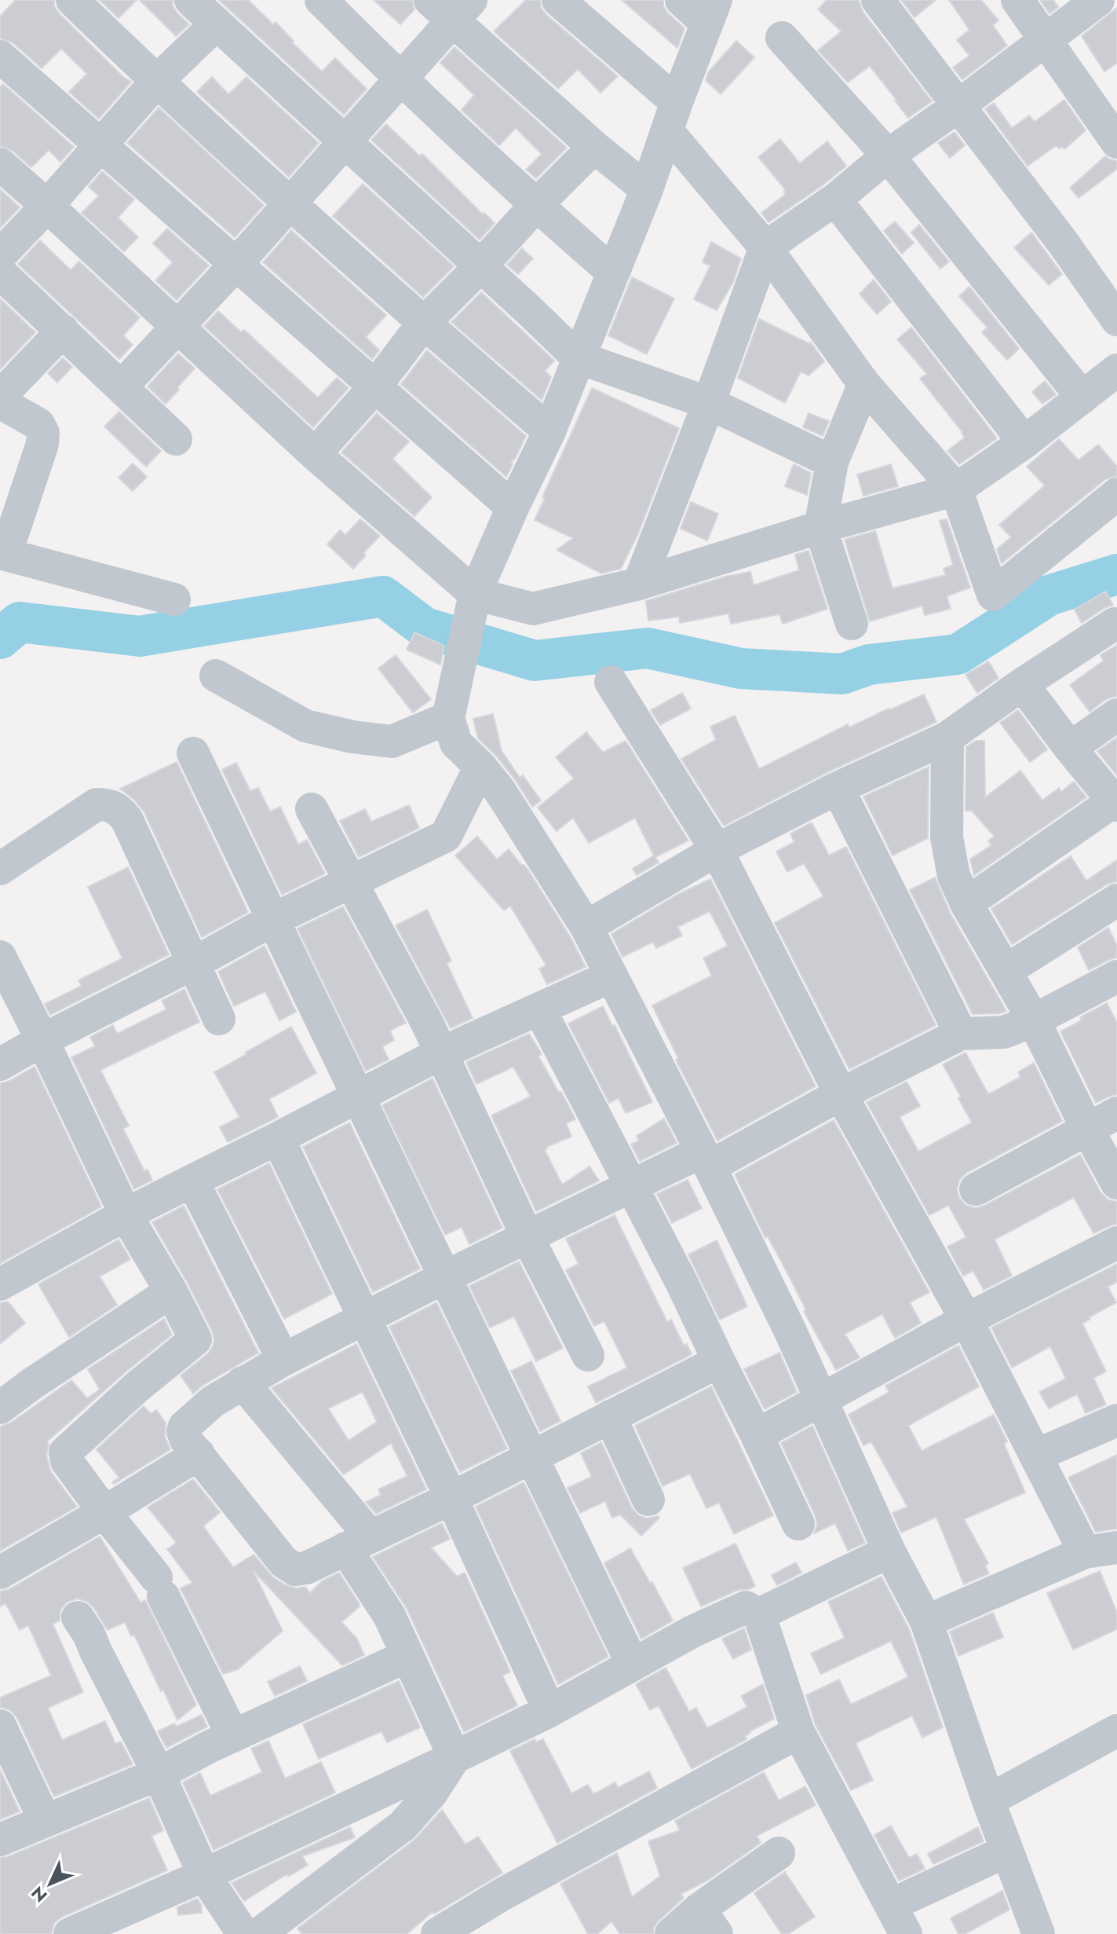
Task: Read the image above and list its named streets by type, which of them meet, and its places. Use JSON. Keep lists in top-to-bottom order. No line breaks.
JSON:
{"north":"bottom left"}
